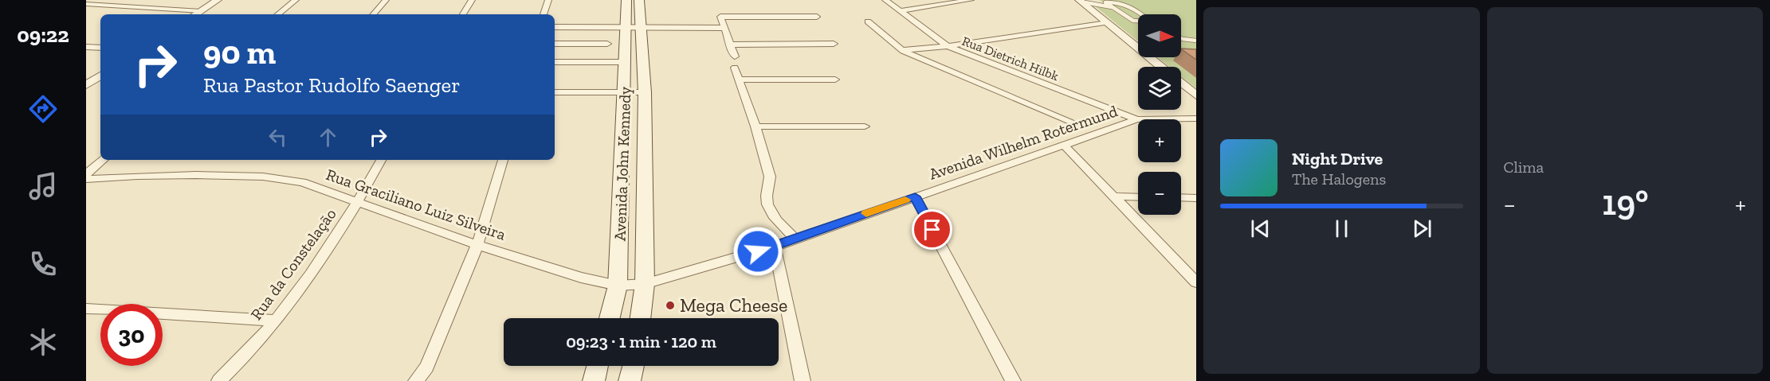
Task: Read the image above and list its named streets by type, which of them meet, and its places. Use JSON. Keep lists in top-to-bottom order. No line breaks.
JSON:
{"streets":{"main road":["Avenida John Kennedy"],"street":["Rua Dietrich Hilbk","Avenida Wilhelm Rotermund","Rua Graciliano Luiz Silveira","Rua da Constelação"]},"crossings":[["Rua Dietrich Hilbk","Avenida Wilhelm Rotermund"],["Avenida Wilhelm Rotermund","Avenida John Kennedy"],["Avenida Wilhelm Rotermund","Rua Graciliano Luiz Silveira"],["Avenida John Kennedy","Rua Graciliano Luiz Silveira"],["Rua Graciliano Luiz Silveira","Rua da Constelação"]],"places":["Mega Cheese"],"north":"right","page":{"tabs":"09:22","tile":"Clima","map_buttons":["+","−"],"turn":["90 m","Rua Pastor Rudolfo Saenger"],"song":["Night Drive","The Halogens"],"heat":["−","19°","+"],"limit":"30","trip":"09:23 · 1 min · 120 m"}}
